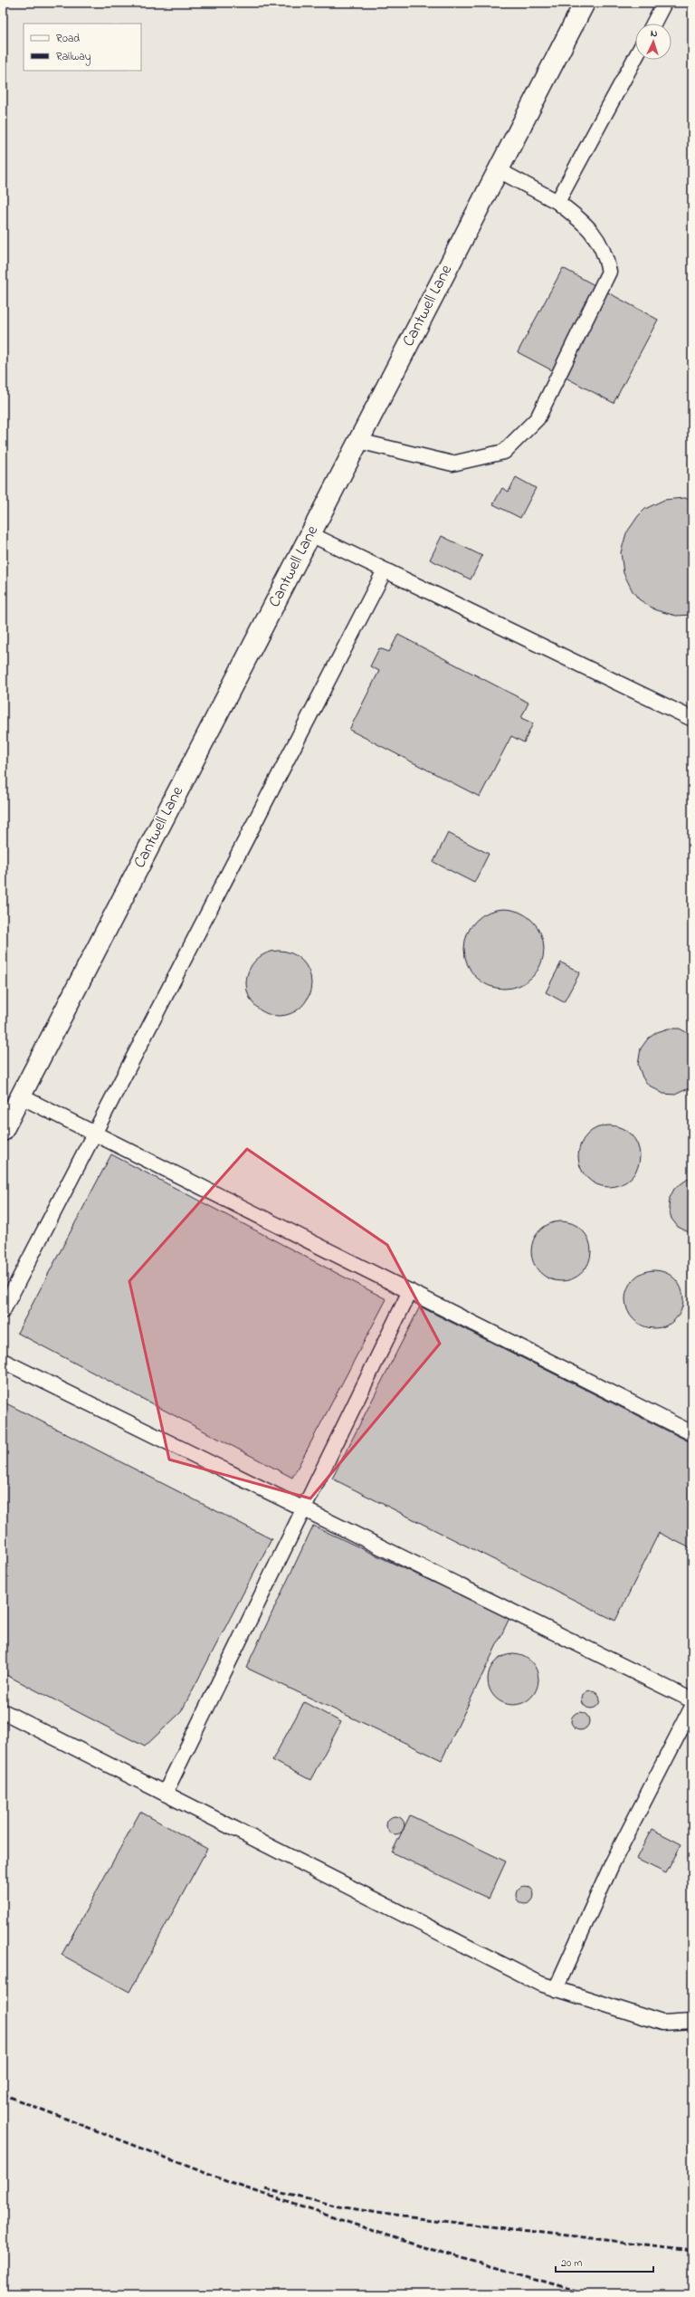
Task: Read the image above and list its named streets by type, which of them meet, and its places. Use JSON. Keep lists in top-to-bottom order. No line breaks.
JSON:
{"streets":{"street":["Cantwell Lane"]},"legend":["Road","Railway"],"scale_bar":"20 m","north":"top"}
